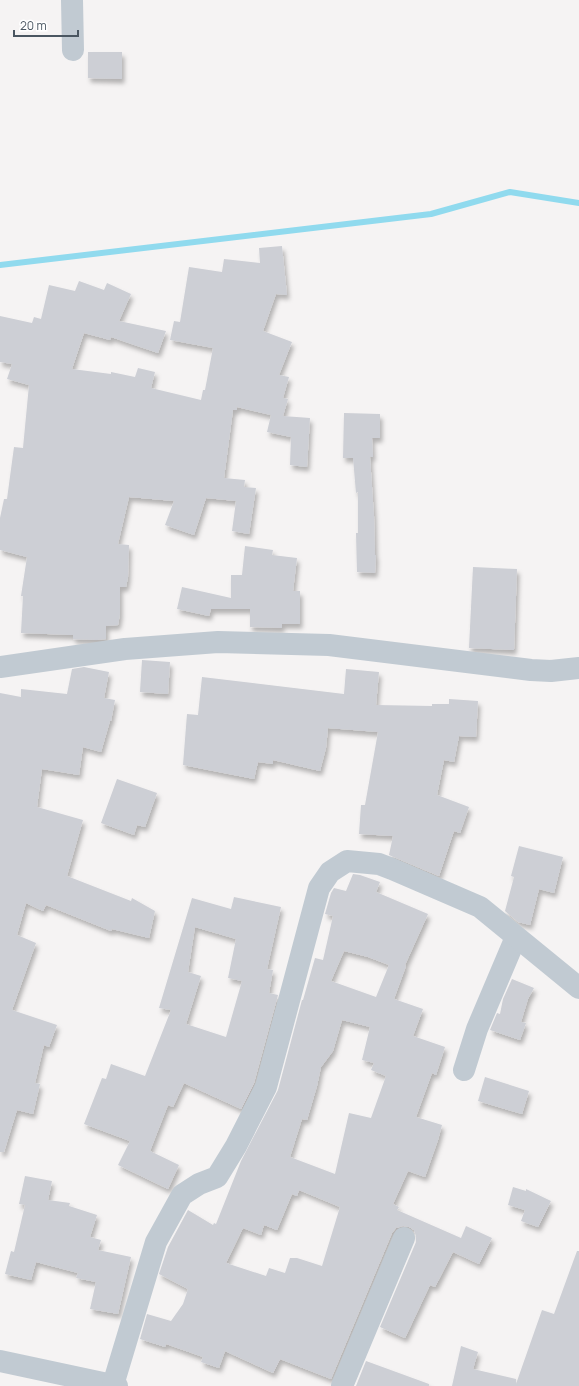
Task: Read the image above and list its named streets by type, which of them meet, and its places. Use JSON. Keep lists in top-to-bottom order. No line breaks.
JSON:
{"scale_bar":"20 m"}
